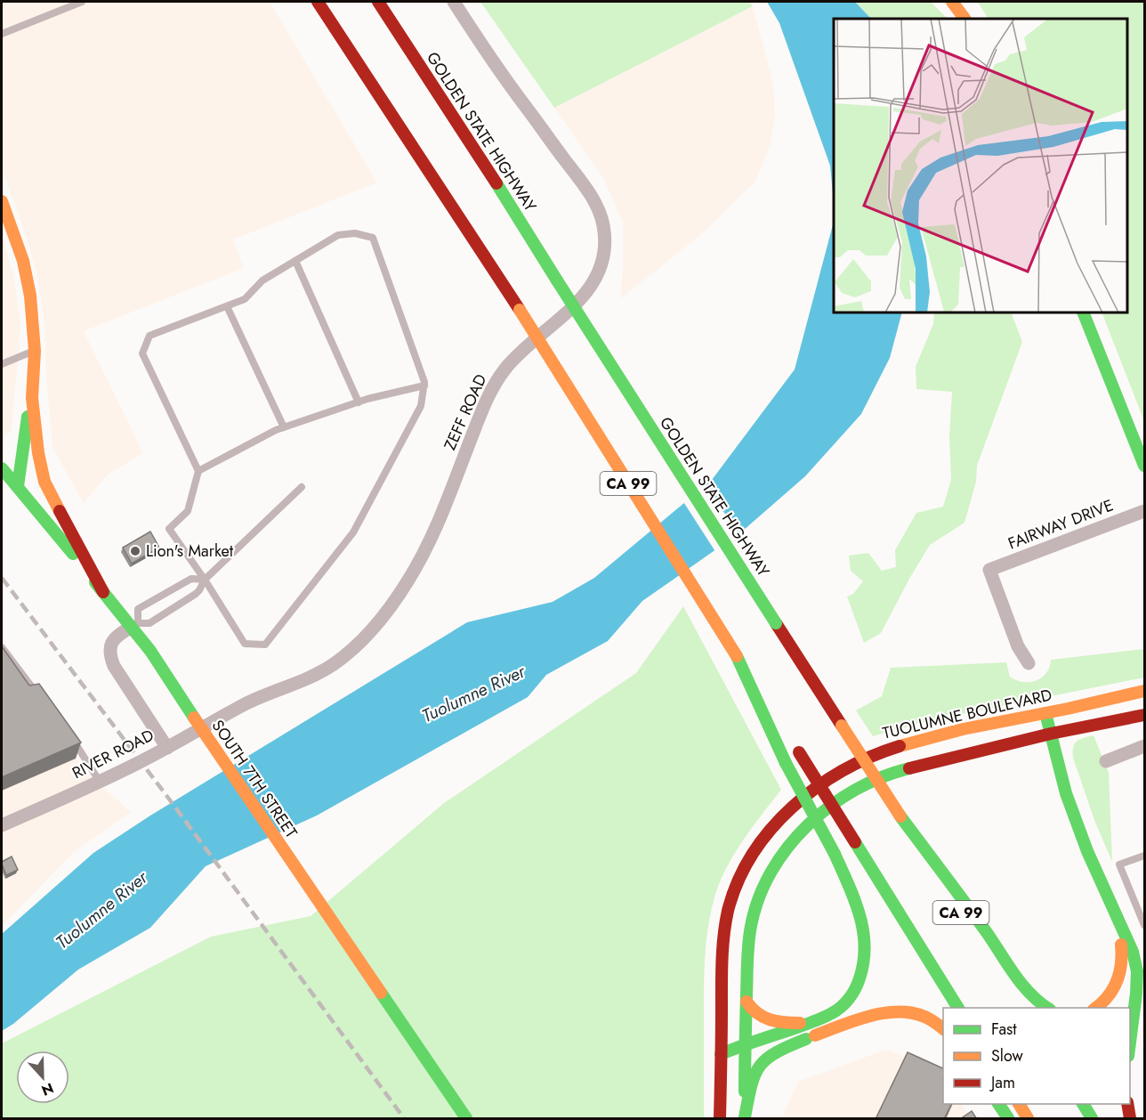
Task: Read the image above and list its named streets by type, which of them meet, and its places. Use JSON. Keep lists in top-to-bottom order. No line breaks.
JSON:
{"streets":{"main road":["GOLDEN STATE HIGHWAY","CA 99","TUOLUMNE BOULEVARD","SOUTH 7TH STREET"],"street":["ZEFF ROAD","FAIRWAY DRIVE","RIVER ROAD"]},"crossings":[["ZEFF ROAD","RIVER ROAD"],["RIVER ROAD","SOUTH 7TH STREET"]],"water":["Tuolumne River"],"places":["Lion's Market"],"legend":["Fast","Slow","Jam"],"north":"bottom"}
